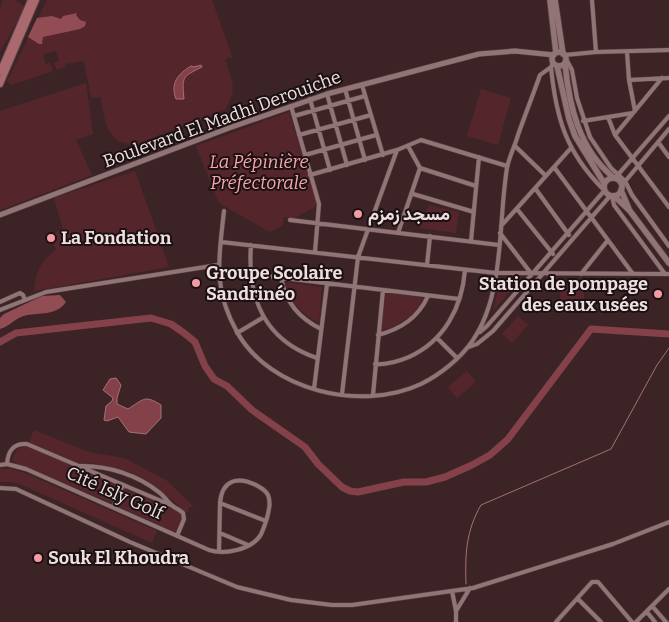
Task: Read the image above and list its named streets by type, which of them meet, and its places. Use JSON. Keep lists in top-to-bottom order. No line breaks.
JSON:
{"streets":{"street":["Boulevard El Madhi Derouiche","Cité Isly Golf"]},"parks":["La Pépinière Préfectorale"],"places":["مسجد زمزم","La Fondation","Groupe Scolaire Sandrinéo","Station de pompage des eaux usées","Souk El Khoudra"]}
